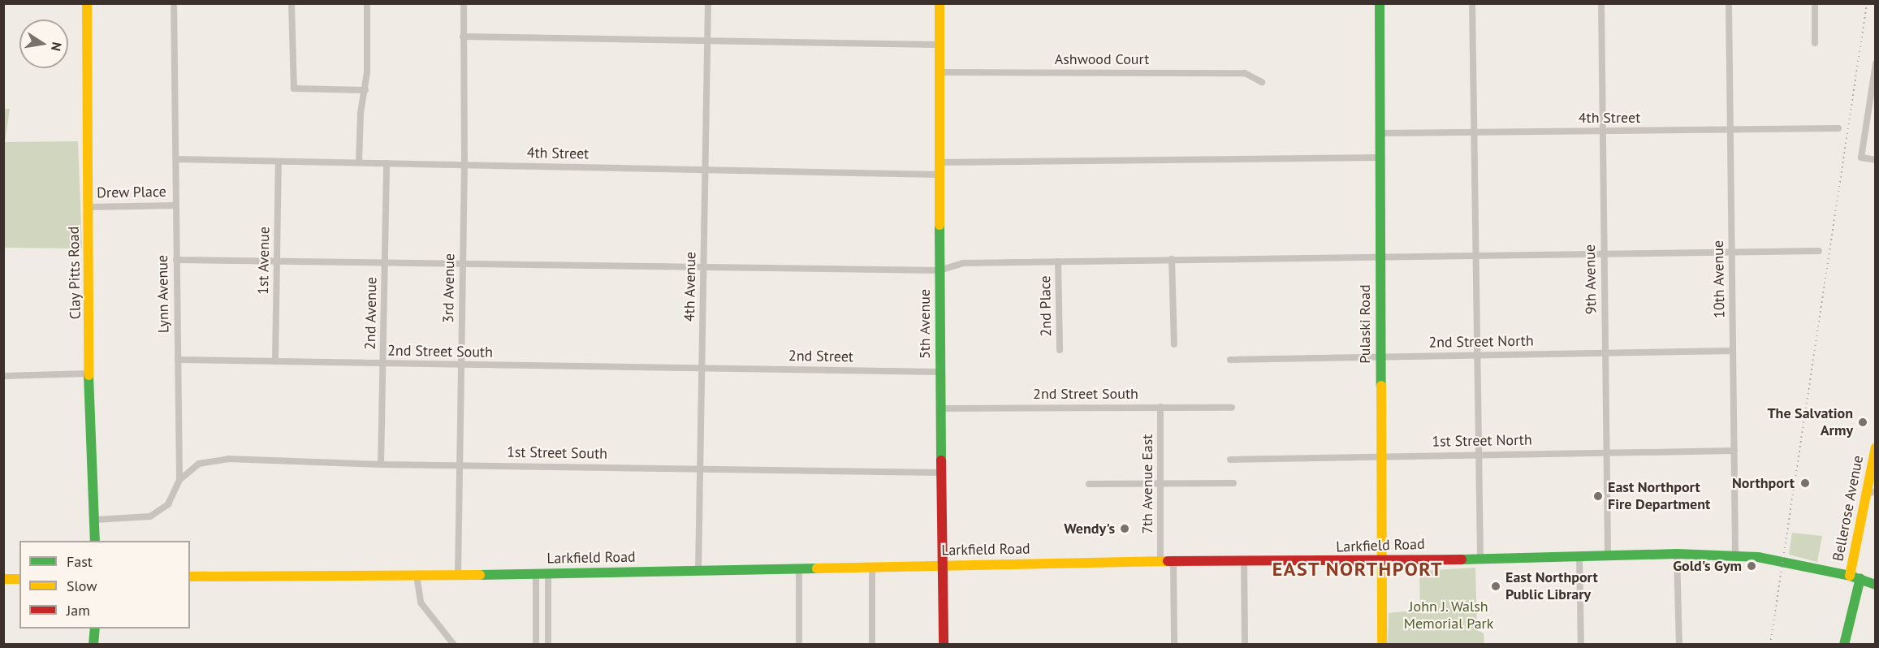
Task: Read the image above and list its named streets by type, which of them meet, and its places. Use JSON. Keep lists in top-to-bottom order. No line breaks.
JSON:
{"streets":{"main road":["Clay Pitts Road","5th Avenue","Pulaski Road","Bellerose Avenue","Larkfield Road"],"street":["Ashwood Court","4th Street","Drew Place","1st Avenue","9th Avenue","10th Avenue","4th Avenue","3rd Avenue","Lynn Avenue","2nd Place","2nd Avenue","2nd Street North","2nd Street South","2nd Street","1st Street North","1st Street South","7th Avenue East"]},"crossings":[["Ashwood Court","5th Avenue"],["4th Street","1st Avenue"],["4th Street","9th Avenue"],["4th Street","10th Avenue"],["4th Street","4th Avenue"],["4th Street","3rd Avenue"],["4th Street","Lynn Avenue"],["4th Street","2nd Avenue"],["4th Street","5th Avenue"],["4th Street","Pulaski Road"],["Drew Place","Clay Pitts Road"],["Drew Place","Lynn Avenue"],["1st Avenue","2nd Street South"],["Clay Pitts Road","Lynn Avenue"],["9th Avenue","2nd Street North"],["9th Avenue","1st Street North"],["9th Avenue","Larkfield Road"],["10th Avenue","2nd Street North"],["10th Avenue","1st Street North"],["10th Avenue","Larkfield Road"],["4th Avenue","2nd Street South"],["4th Avenue","2nd Street"],["4th Avenue","1st Street South"],["4th Avenue","Larkfield Road"],["3rd Avenue","2nd Street South"],["3rd Avenue","1st Street South"],["3rd Avenue","Larkfield Road"],["Lynn Avenue","2nd Street South"],["Lynn Avenue","1st Street South"],["2nd Avenue","2nd Street South"],["2nd Avenue","1st Street South"],["5th Avenue","2nd Street South"],["5th Avenue","2nd Street"],["5th Avenue","1st Street South"],["5th Avenue","Larkfield Road"],["Pulaski Road","2nd Street North"],["Pulaski Road","1st Street North"],["Pulaski Road","Larkfield Road"],["2nd Street South","2nd Street"],["2nd Street South","7th Avenue East"],["7th Avenue East","Larkfield Road"],["Bellerose Avenue","Larkfield Road"]],"districts":["EAST NORTHPORT"],"parks":["John J. Walsh Memorial Park"],"places":["The Salvation Army","Northport","East Northport Fire Department","Wendy's","Gold's Gym","East Northport Public Library"],"legend":["Fast","Slow","Jam"],"north":"right"}
